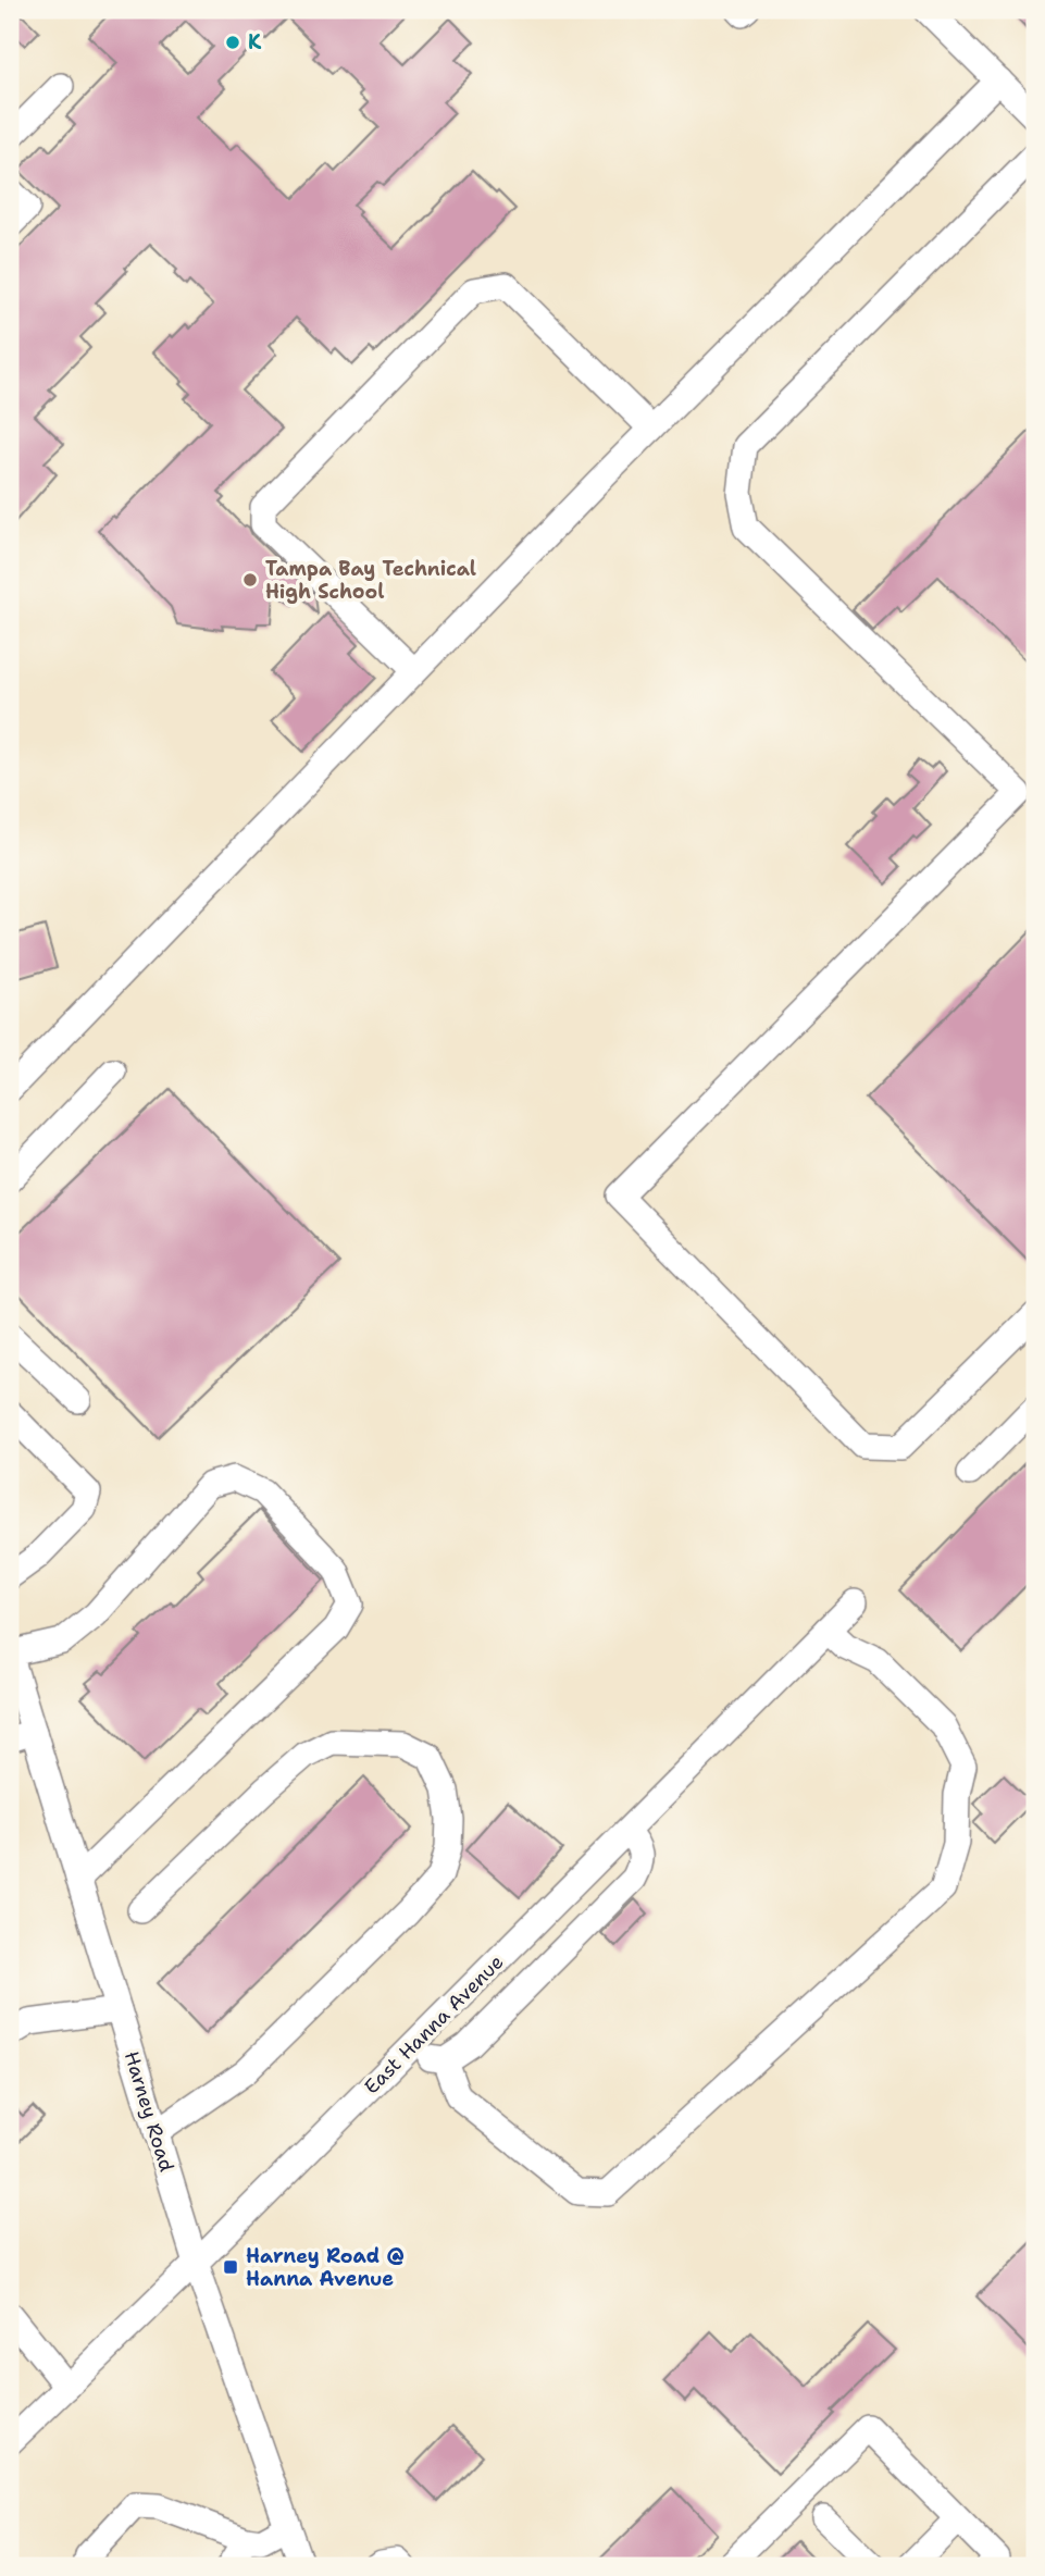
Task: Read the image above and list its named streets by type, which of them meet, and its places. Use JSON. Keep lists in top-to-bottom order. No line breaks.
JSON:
{"streets":{"street":["East Hanna Avenue","Harney Road"]},"crossings":[["East Hanna Avenue","Harney Road"]],"places":{"other":["K","Tampa Bay Technical High School"],"transit":["Harney Road @ Hanna Avenue"]}}
